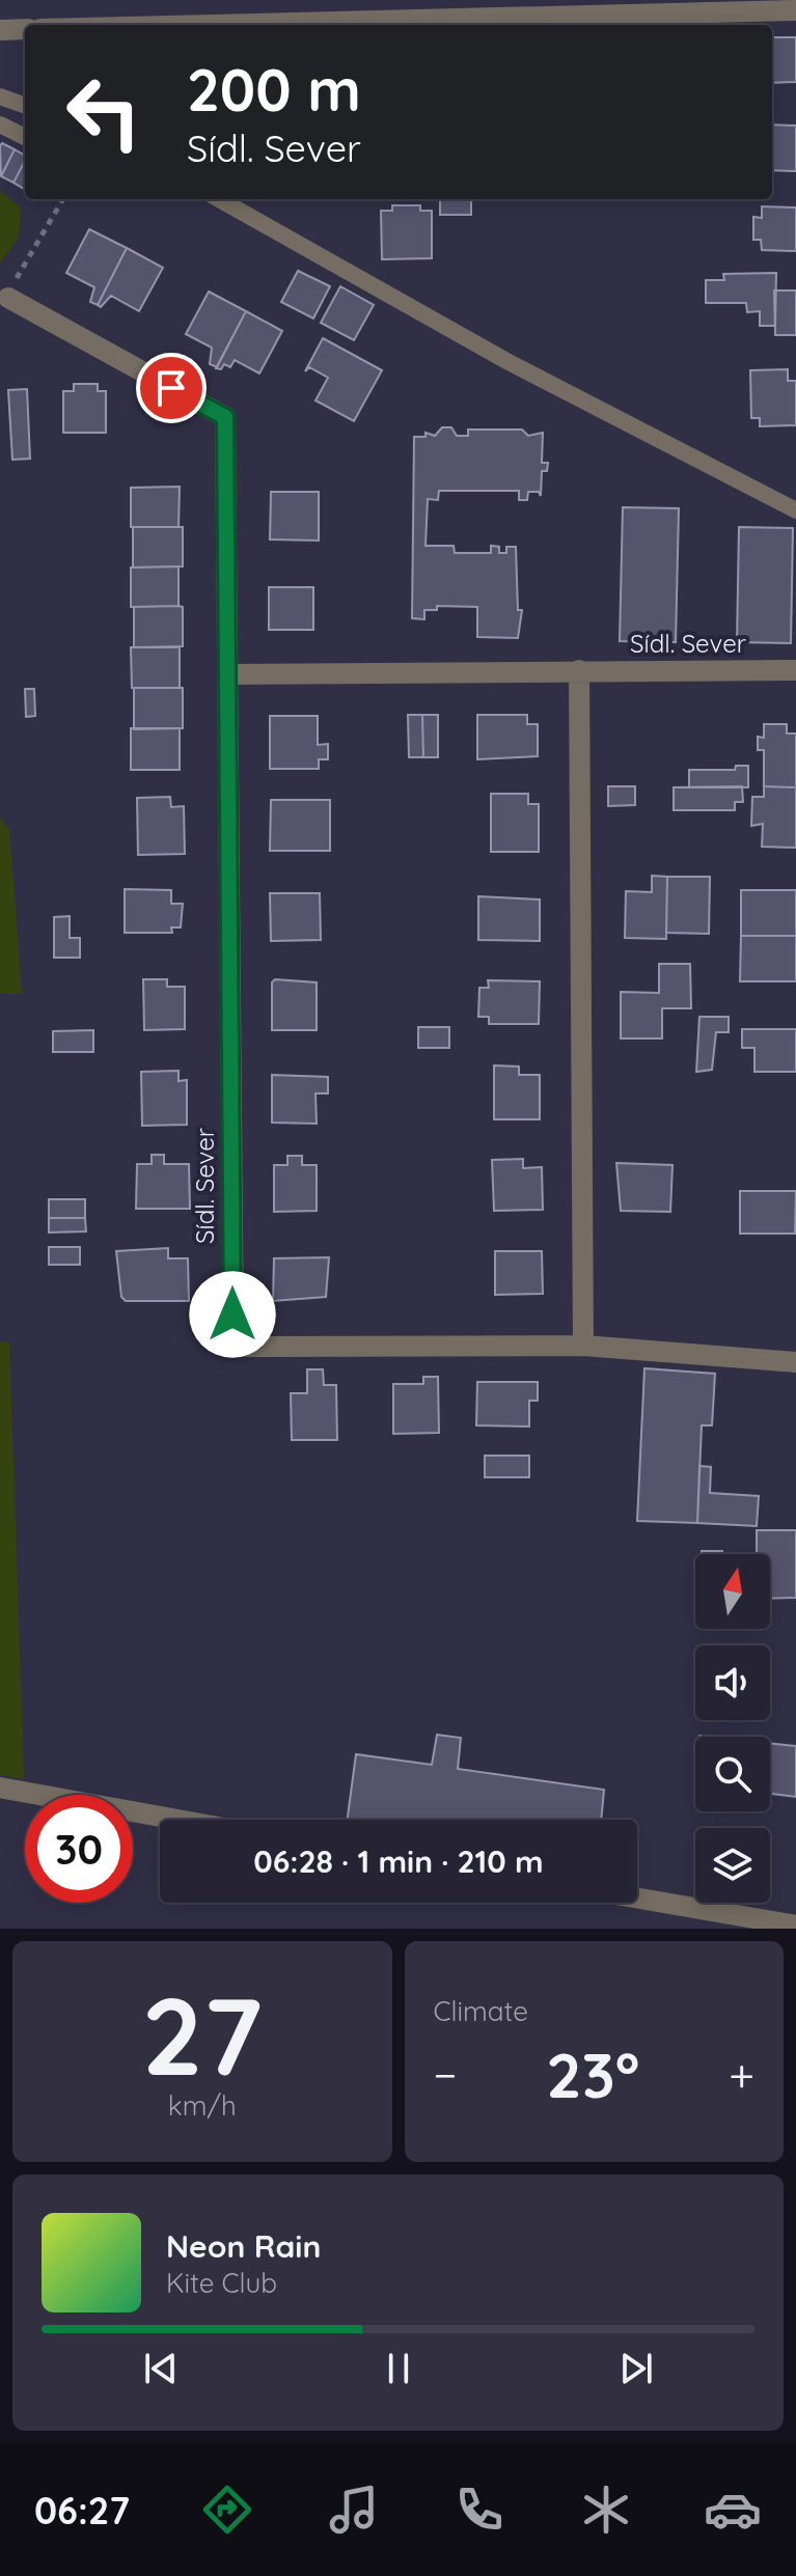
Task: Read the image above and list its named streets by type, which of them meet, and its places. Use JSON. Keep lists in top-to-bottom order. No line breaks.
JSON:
{"streets":{"street":["Sídl. Sever"]},"north":"top","page":{"turn":["200 m","Sídl. Sever"],"limit":"30","trip":"06:28 · 1 min · 210 m","tile":[["27","km/h"],"Climate"],"heat":["−","23°","+"],"song":["Neon Rain","Kite Club"],"tabs":"06:27"}}
